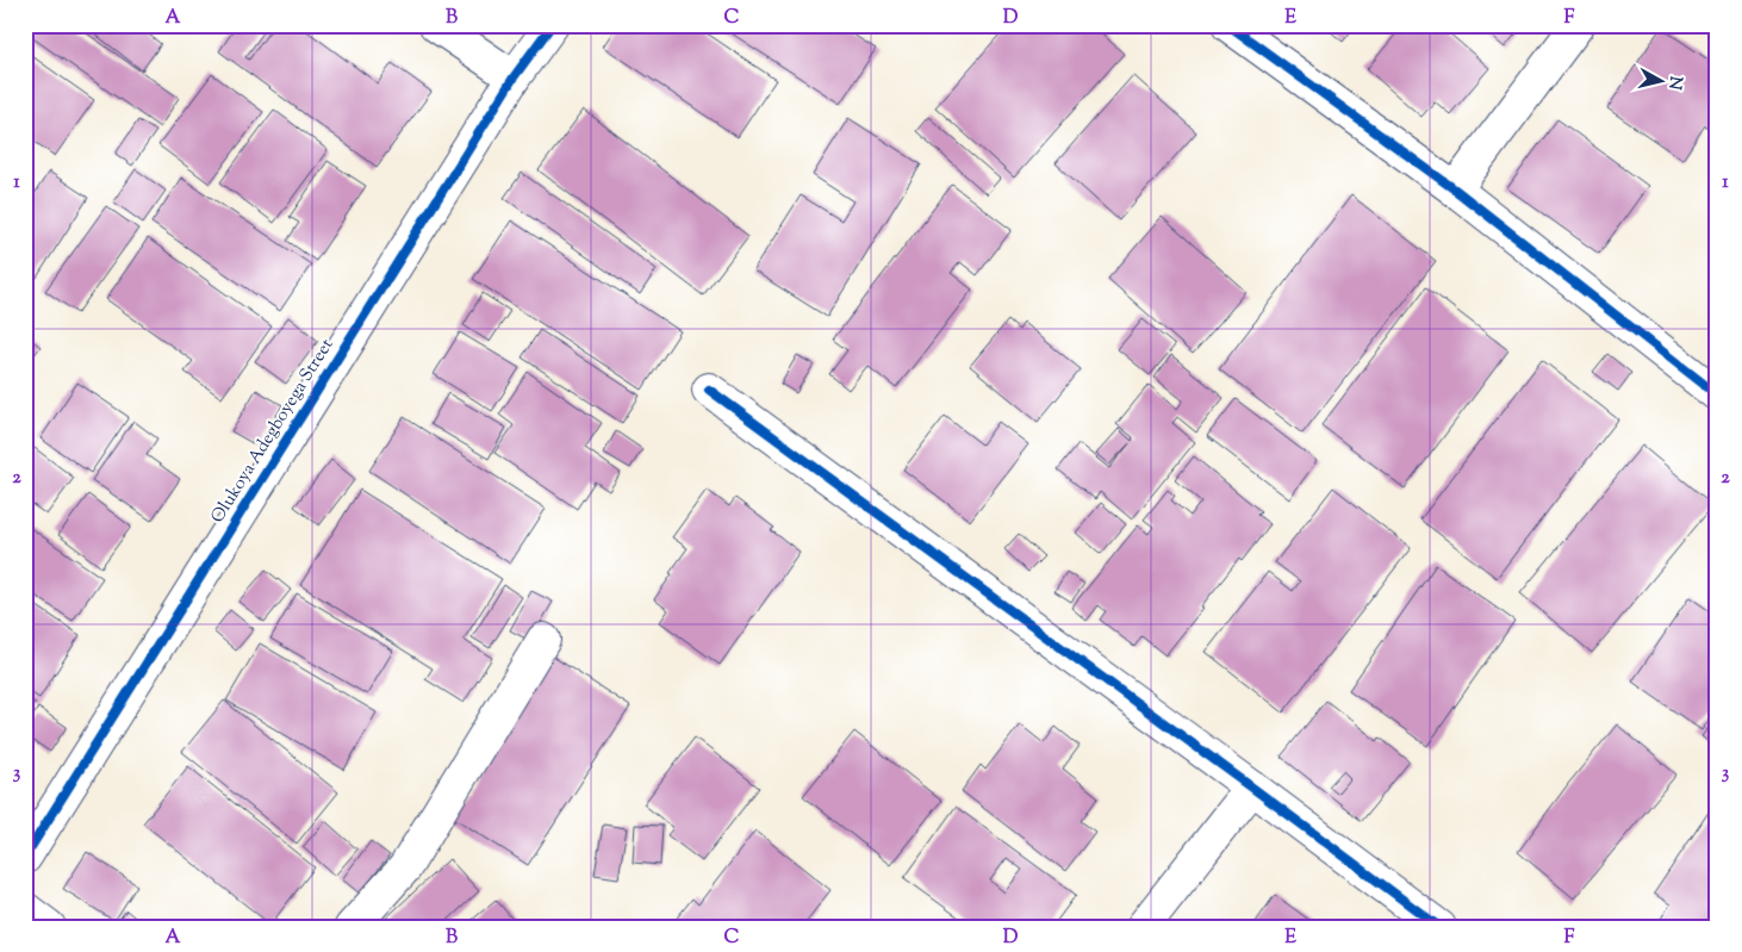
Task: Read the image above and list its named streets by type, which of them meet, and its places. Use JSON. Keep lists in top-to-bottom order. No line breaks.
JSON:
{"streets":{"street":["Olukoya Adegboyega Street"]},"north":"right","grid":{"columns":["A","B","C","D","E","F"],"rows":["1","2","3"]}}
